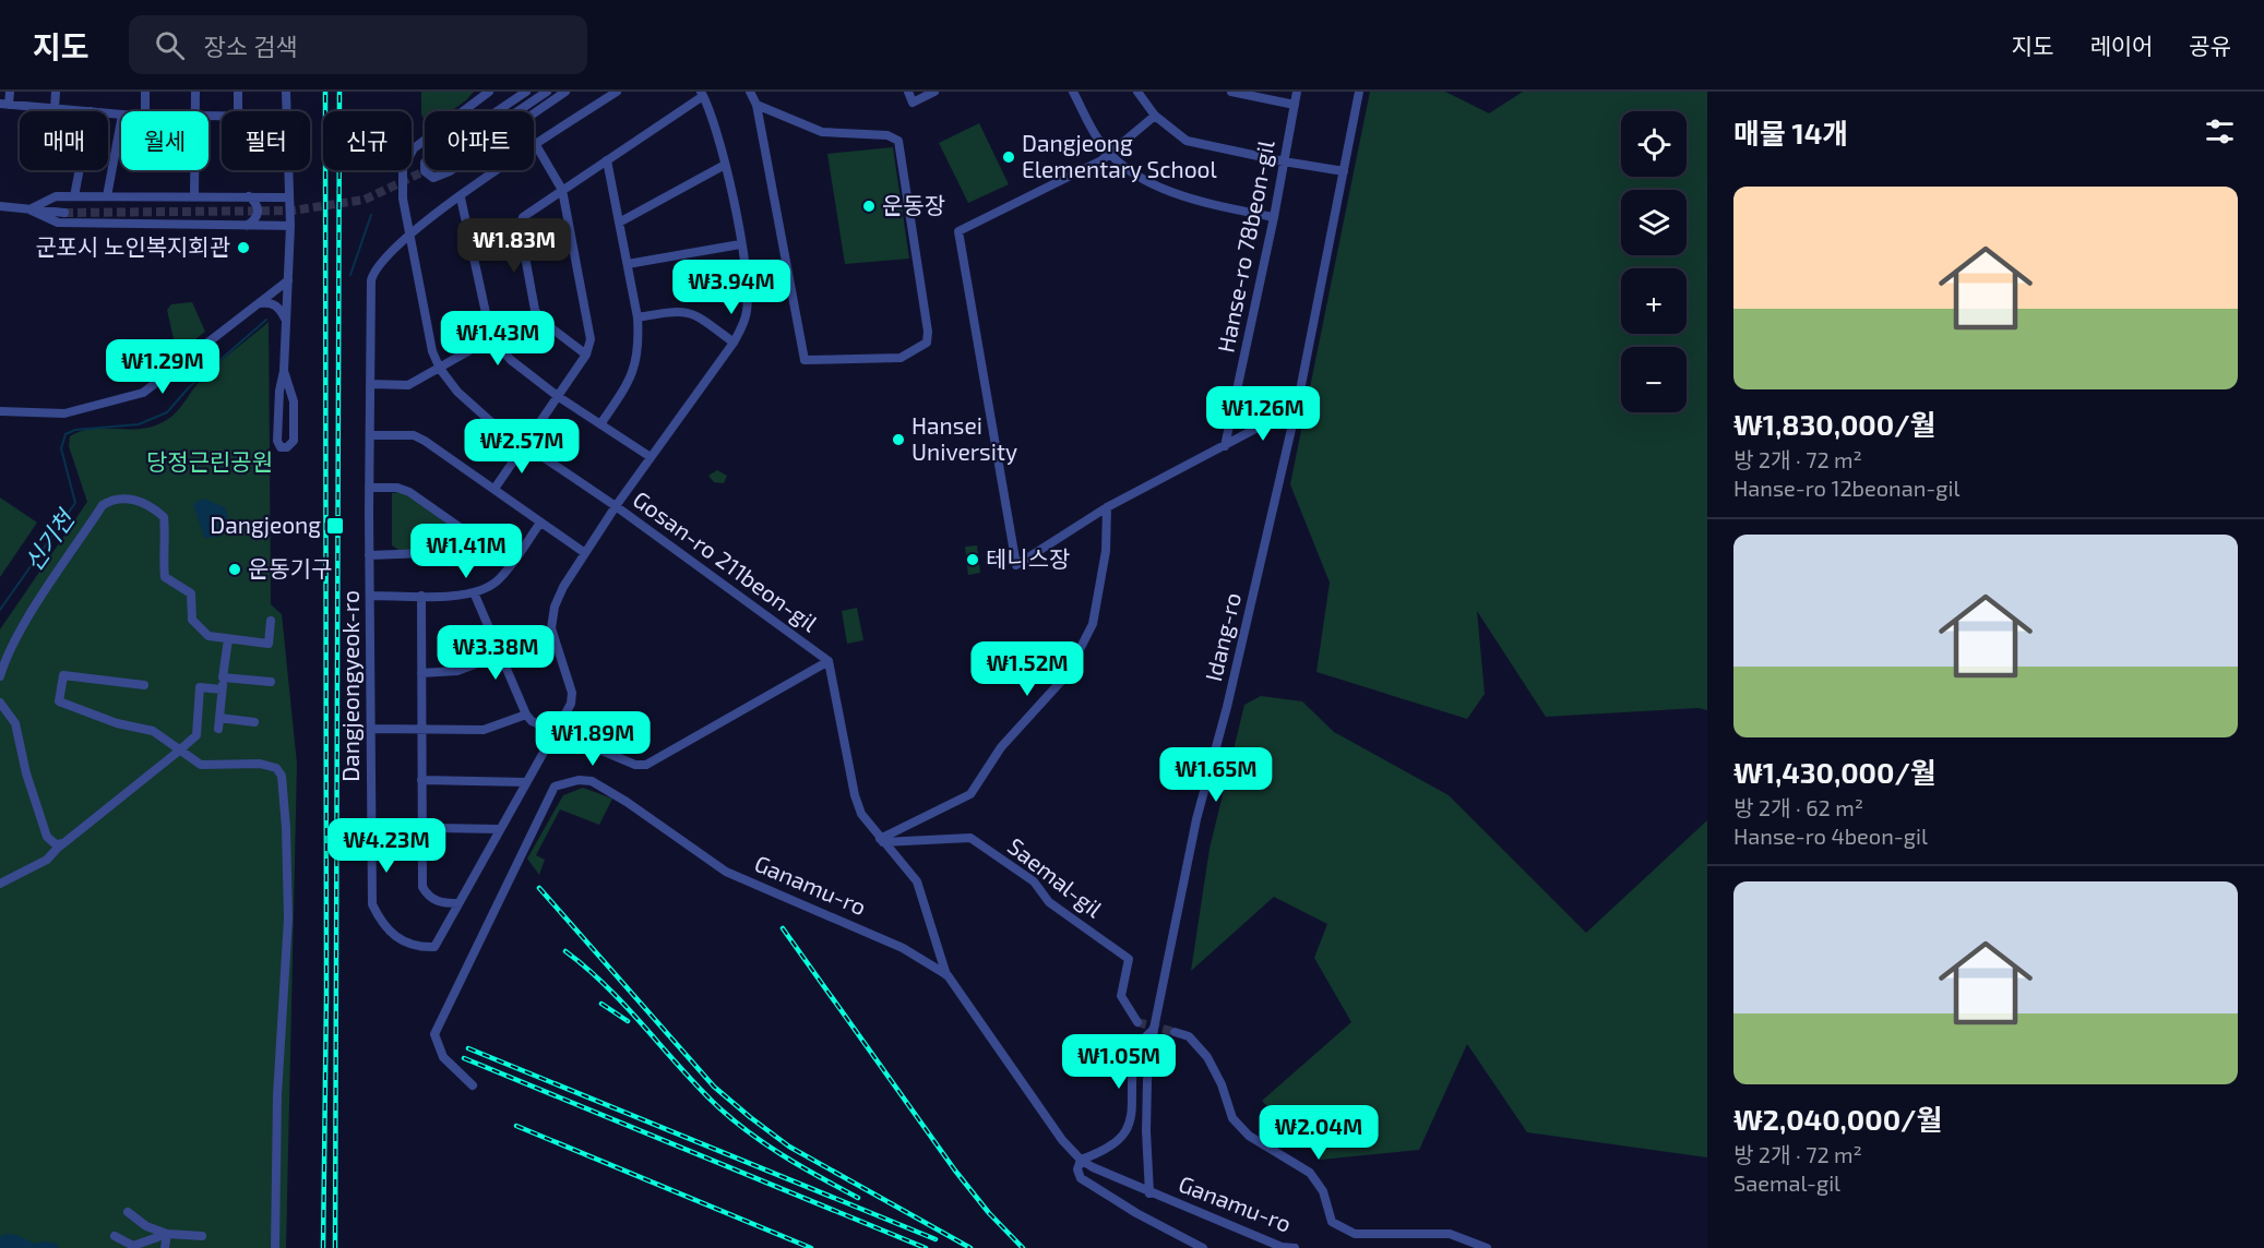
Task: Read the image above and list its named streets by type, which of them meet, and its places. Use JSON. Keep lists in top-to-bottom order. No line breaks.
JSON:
{"streets":{"street":["Hanse-ro 78beon-gil","Gosan-ro 211beon-gil","Idang-ro","Dangjeongyeok-ro","Saemal-gil","Ganamu-ro"]},"crossings":[["Gosan-ro 211beon-gil","Dangjeongyeok-ro"],["Gosan-ro 211beon-gil","Saemal-gil"],["Gosan-ro 211beon-gil","Ganamu-ro"],["Idang-ro","Ganamu-ro"]],"water":["신기천"],"parks":["당정근린공원"],"places":{"other":["Dangjeong Elementary School","운동장","군포시 노인복지회관","Hansei University","테니스장","운동기구"],"transit":["Dangjeong"]},"page":{"header":"지도","search":"장소 검색","nav":["지도","레이어","공유"],"heading":"매물 14개","map_buttons":["+","−"],"chip":["매매","월세","필터","신규","아파트"],"list":[{"name":"₩1,830,000/월","note":"방 2개 · 72 m² · Hanse-ro 12beonan-gil"},{"name":"₩1,430,000/월","note":"방 2개 · 62 m² · Hanse-ro 4beon-gil"},{"name":"₩2,040,000/월","note":"방 2개 · 72 m² · Saemal-gil"}],"price":["₩1.83M","₩3.94M","₩1.43M","₩1.29M","₩1.26M","₩2.57M","₩1.41M","₩3.38M","₩1.52M","₩1.89M","₩1.65M","₩4.23M","₩1.05M","₩2.04M"]}}
